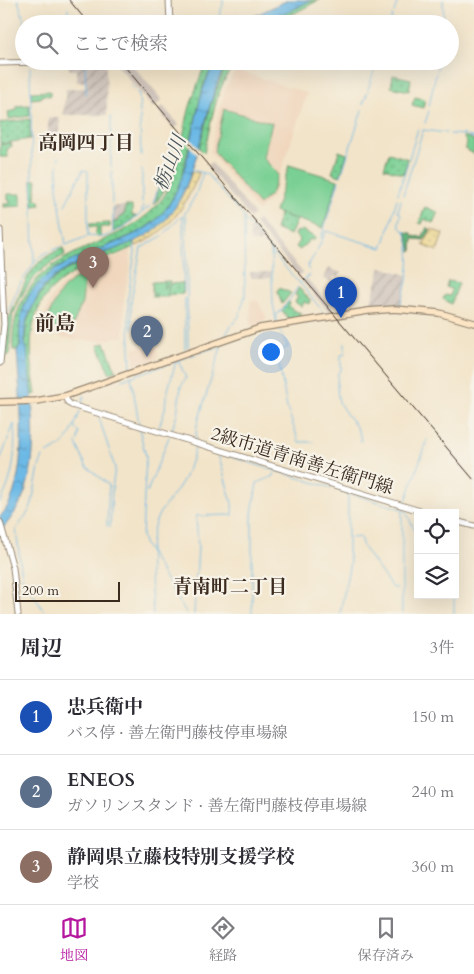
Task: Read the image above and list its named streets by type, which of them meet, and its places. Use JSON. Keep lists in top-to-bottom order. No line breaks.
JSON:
{"streets":{"street":["2級市道青南善左衛門線"]},"districts":["高岡四丁目","前島","青南町二丁目"],"water":["栃山川"],"scale_bar":"200 m","page":{"search":"ここで検索","pins":["3","1","2"],"scale":"200 m","heading":["周辺","3件"],"list":[{"mark":"1","name":"忠兵衛中","note":"バス停 · 善左衛門藤枝停車場線","value":"150 m"},{"mark":"2","name":"ENEOS","note":"ガソリンスタンド · 善左衛門藤枝停車場線","value":"240 m"},{"mark":"3","name":"静岡県立藤枝特別支援学校","note":"学校","value":"360 m"}],"nav":["地図","経路","保存済み"]}}
